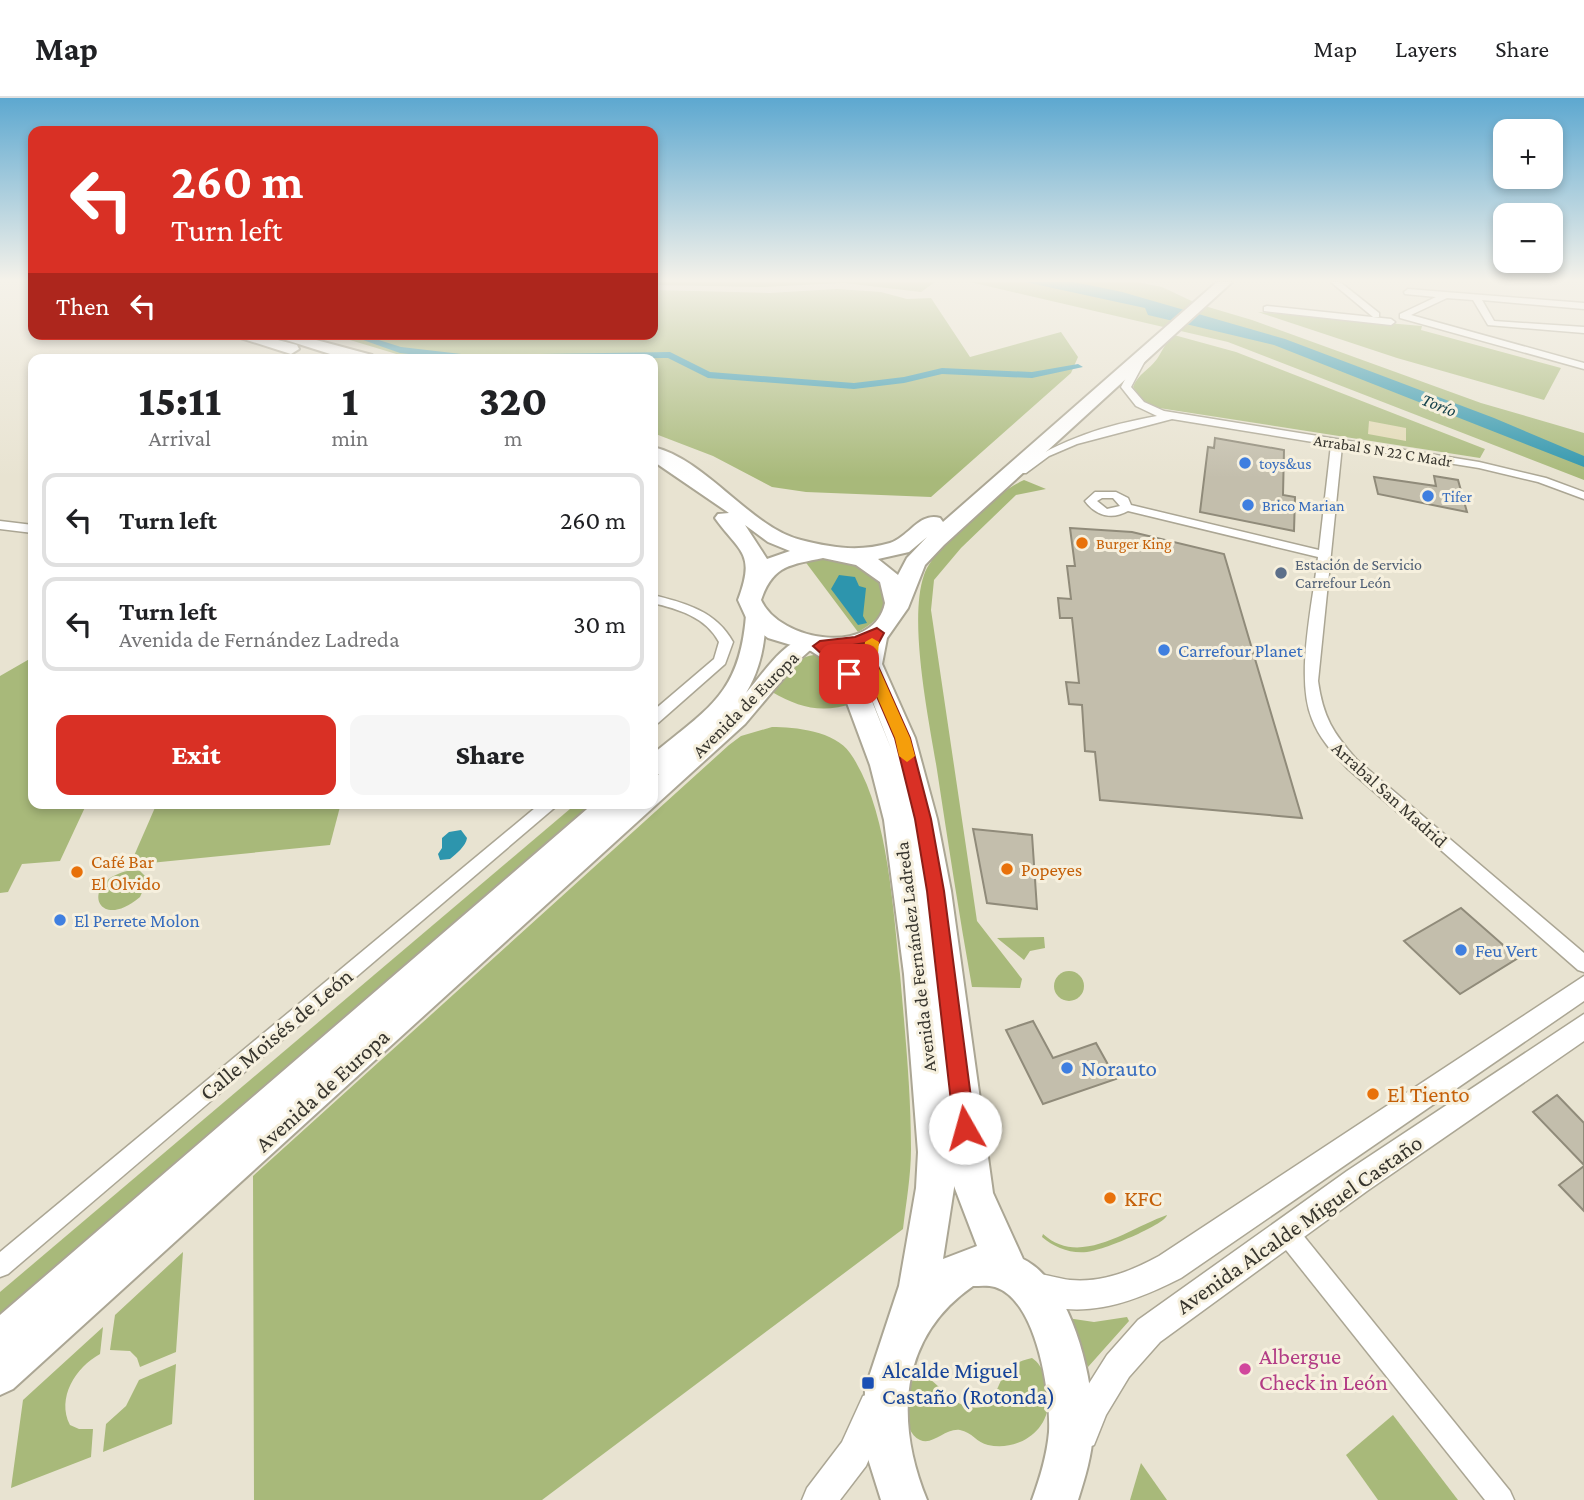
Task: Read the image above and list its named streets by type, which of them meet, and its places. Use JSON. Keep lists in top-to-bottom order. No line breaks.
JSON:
{"streets":{"highway":["Avenida de Fernández Ladreda"],"main road":["Avenida de Europa","Avenida Alcalde Miguel Castaño"],"street":["Arrabal S N 22 C Madr","Arrabal San Madrid","Calle Moisés de León"]},"crossings":[["Arrabal S N 22 C Madr","Arrabal San Madrid"],["Avenida de Europa","Avenida de Fernández Ladreda"],["Avenida de Fernández Ladreda","Avenida Alcalde Miguel Castaño"]],"water":["Torío"],"places":{"other":["toys&us","Tifer","Brico Marian","Burger King","Estación de Servicio Carrefour León","Carrefour Planet","Popeyes","Café Bar El Olvido","El Perrete Molon","Feu Vert","Norauto","El Tiento","KFC","Albergue Check in León"],"transit":["Alcalde Miguel Castaño (Rotonda)"]},"page":{"header":"Map","nav":["Map","Layers","Share"],"map_buttons":["+","−"],"turn":["260 m","Turn left"],"then":"Then","eta":["15:11","Arrival","1","min","320","m"],"list":[{"name":"Turn left","value":"260 m"},{"name":"Turn left","note":"Avenida de Fernández Ladreda","value":"30 m"}],"buttons":["Exit","Share"]}}
